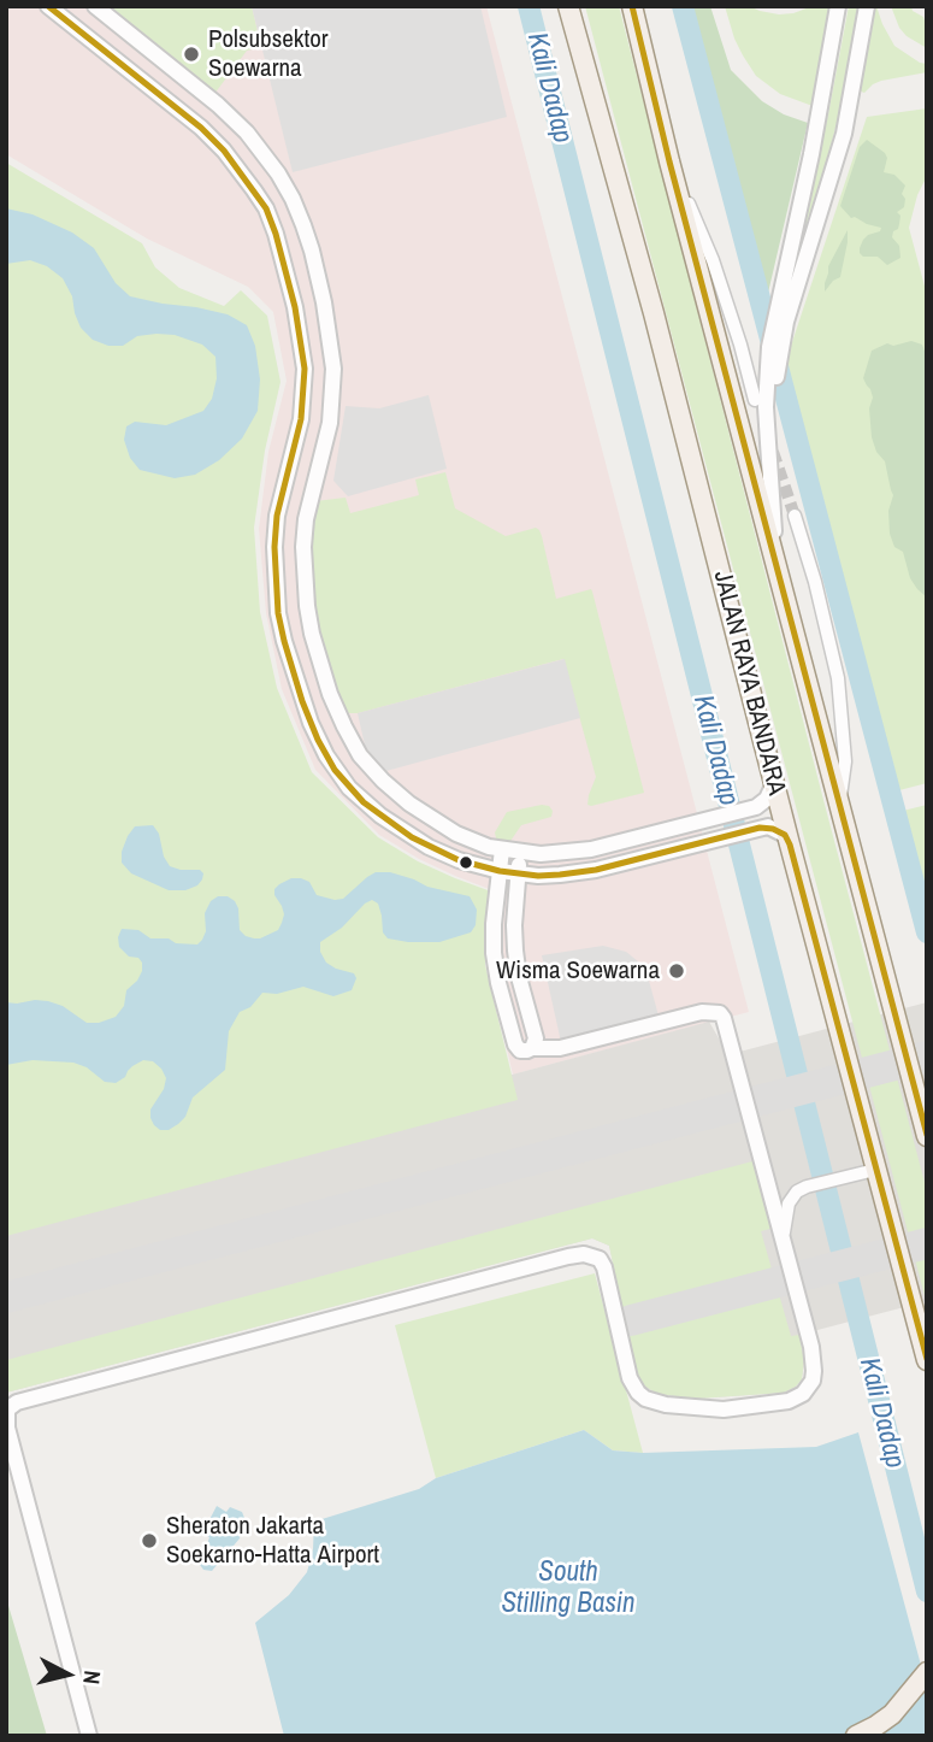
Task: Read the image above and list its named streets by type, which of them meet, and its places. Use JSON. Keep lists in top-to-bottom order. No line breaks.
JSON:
{"streets":{"main road":["JALAN RAYA BANDARA"]},"water":["Kali Dadap","South Stilling Basin"],"places":["Polsubsektor Soewarna","Wisma Soewarna","Sheraton Jakarta Soekarno-Hatta Airport"],"north":"right"}
